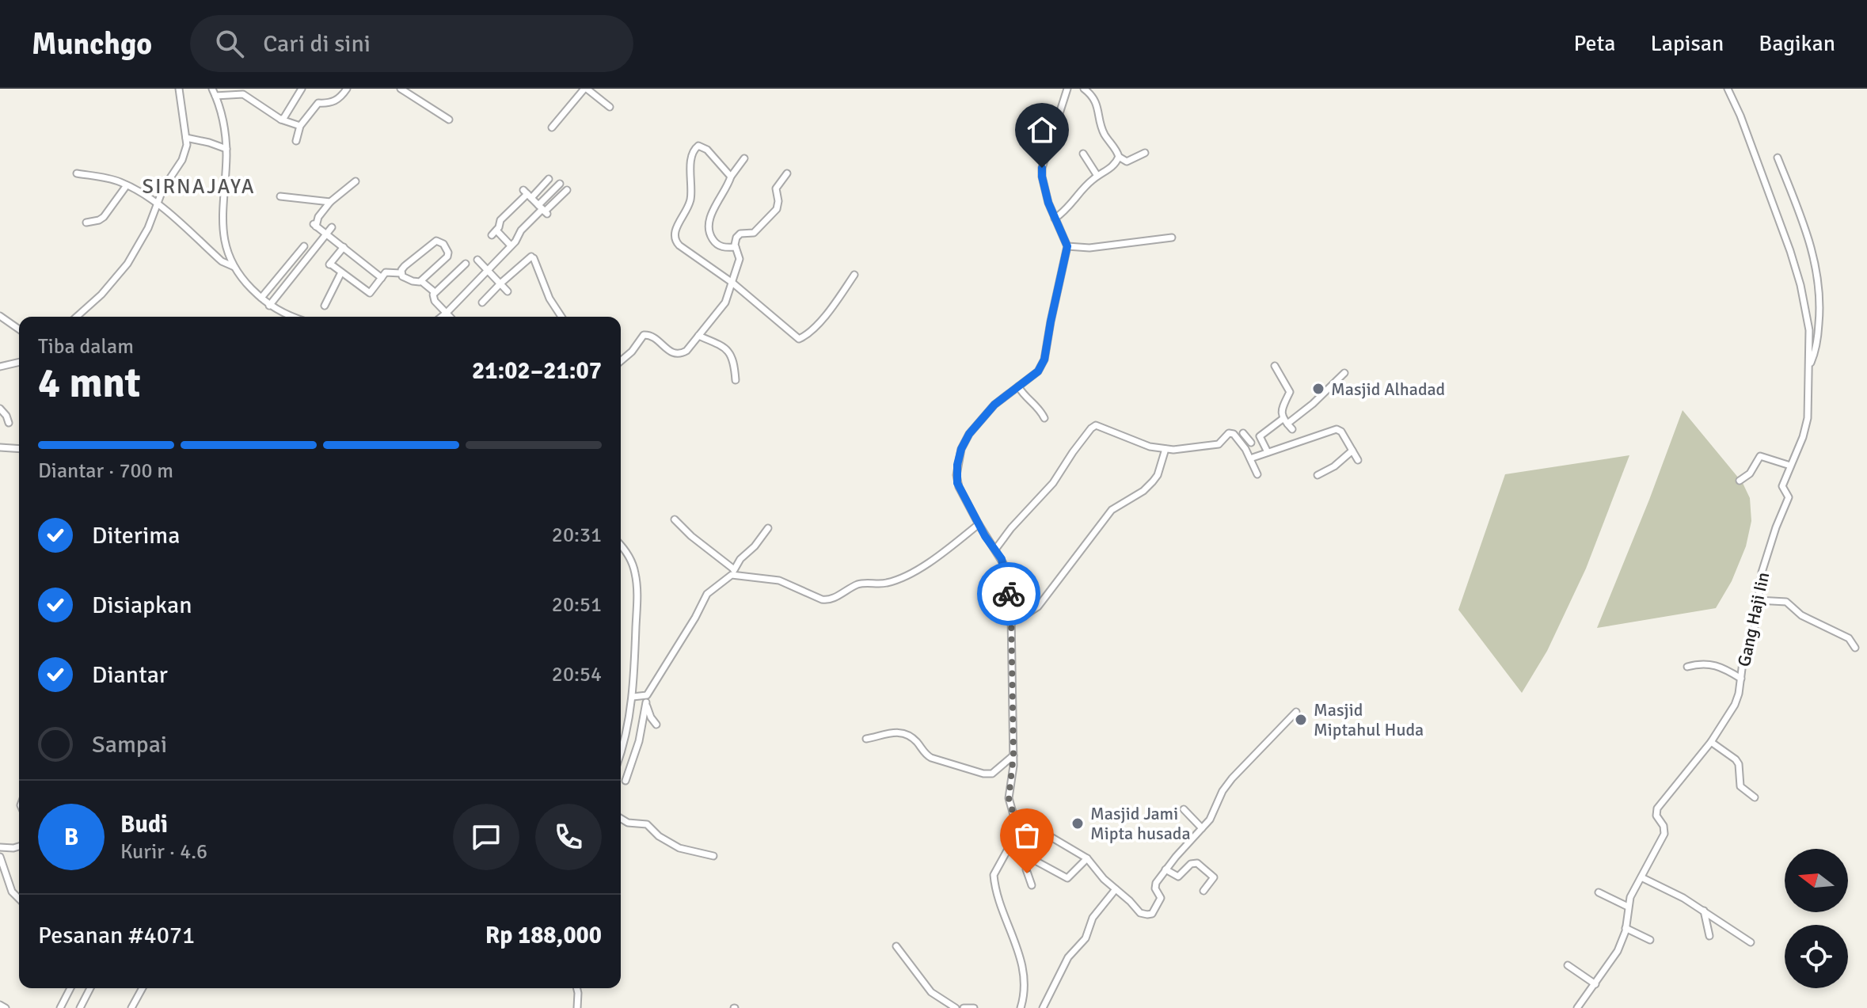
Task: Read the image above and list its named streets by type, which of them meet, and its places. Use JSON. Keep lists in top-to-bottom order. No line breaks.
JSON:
{"streets":{"street":["Gang Haji Iin"]},"districts":["SIRNAJAYA"],"places":["Masjid Alhadad","Masjid Miptahul Huda","Masjid Jami Mipta husada"],"north":"left","page":{"header":"Munchgo","search":"Cari di sini","nav":["Peta","Lapisan","Bagikan"],"heading":["4 mnt","Tiba dalam","21:02–21:07"],"panel":["Budi","Kurir · 4.6","Pesanan #4071","Rp 188,000"],"bar":"Diantar · 700 m","list":[["Diterima","20:31"],["Disiapkan","20:51"],["Diantar","20:54"],"Sampai"],"round":"B"}}
